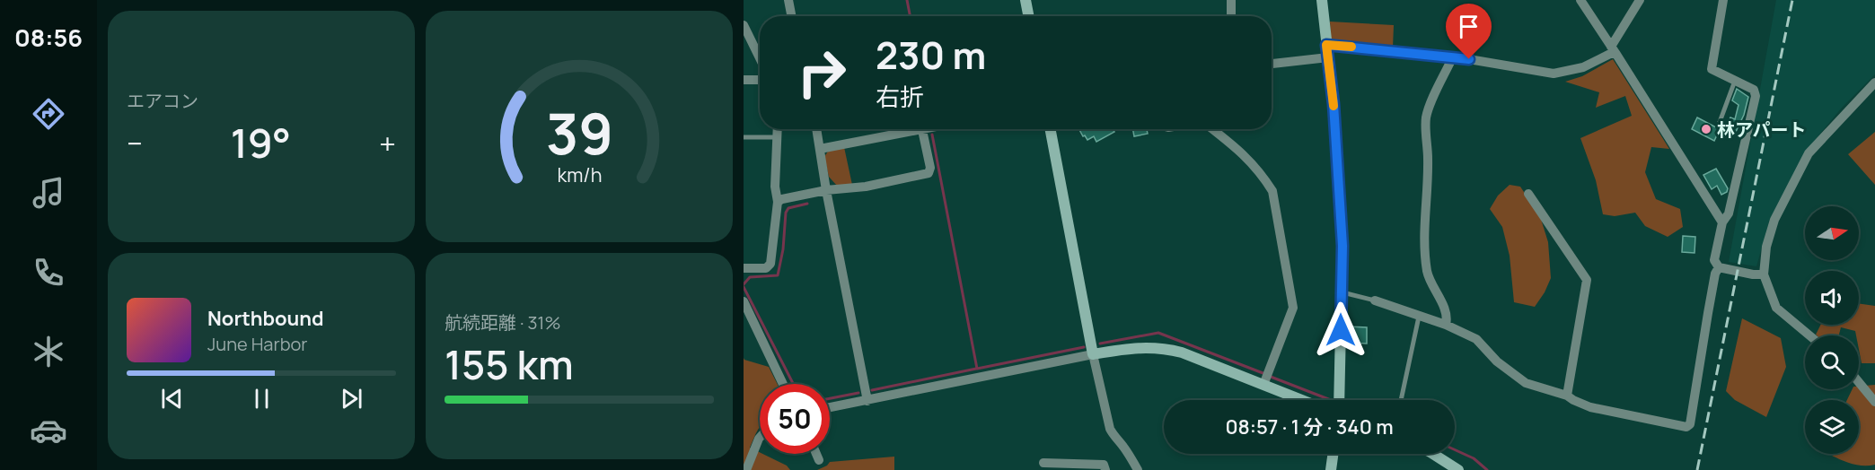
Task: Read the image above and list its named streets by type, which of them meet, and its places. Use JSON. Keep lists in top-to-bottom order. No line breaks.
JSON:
{"places":["林アパート"],"north":"right","page":{"tabs":"08:56","tile":["エアコン",["航続距離 · 31%","155 km"]],"turn":["230 m","右折"],"heat":["−","19°","+"],"song":["Northbound","June Harbor"],"limit":"50","trip":"08:57 · 1 分 · 340 m","gauge":["39","km/h"]}}
